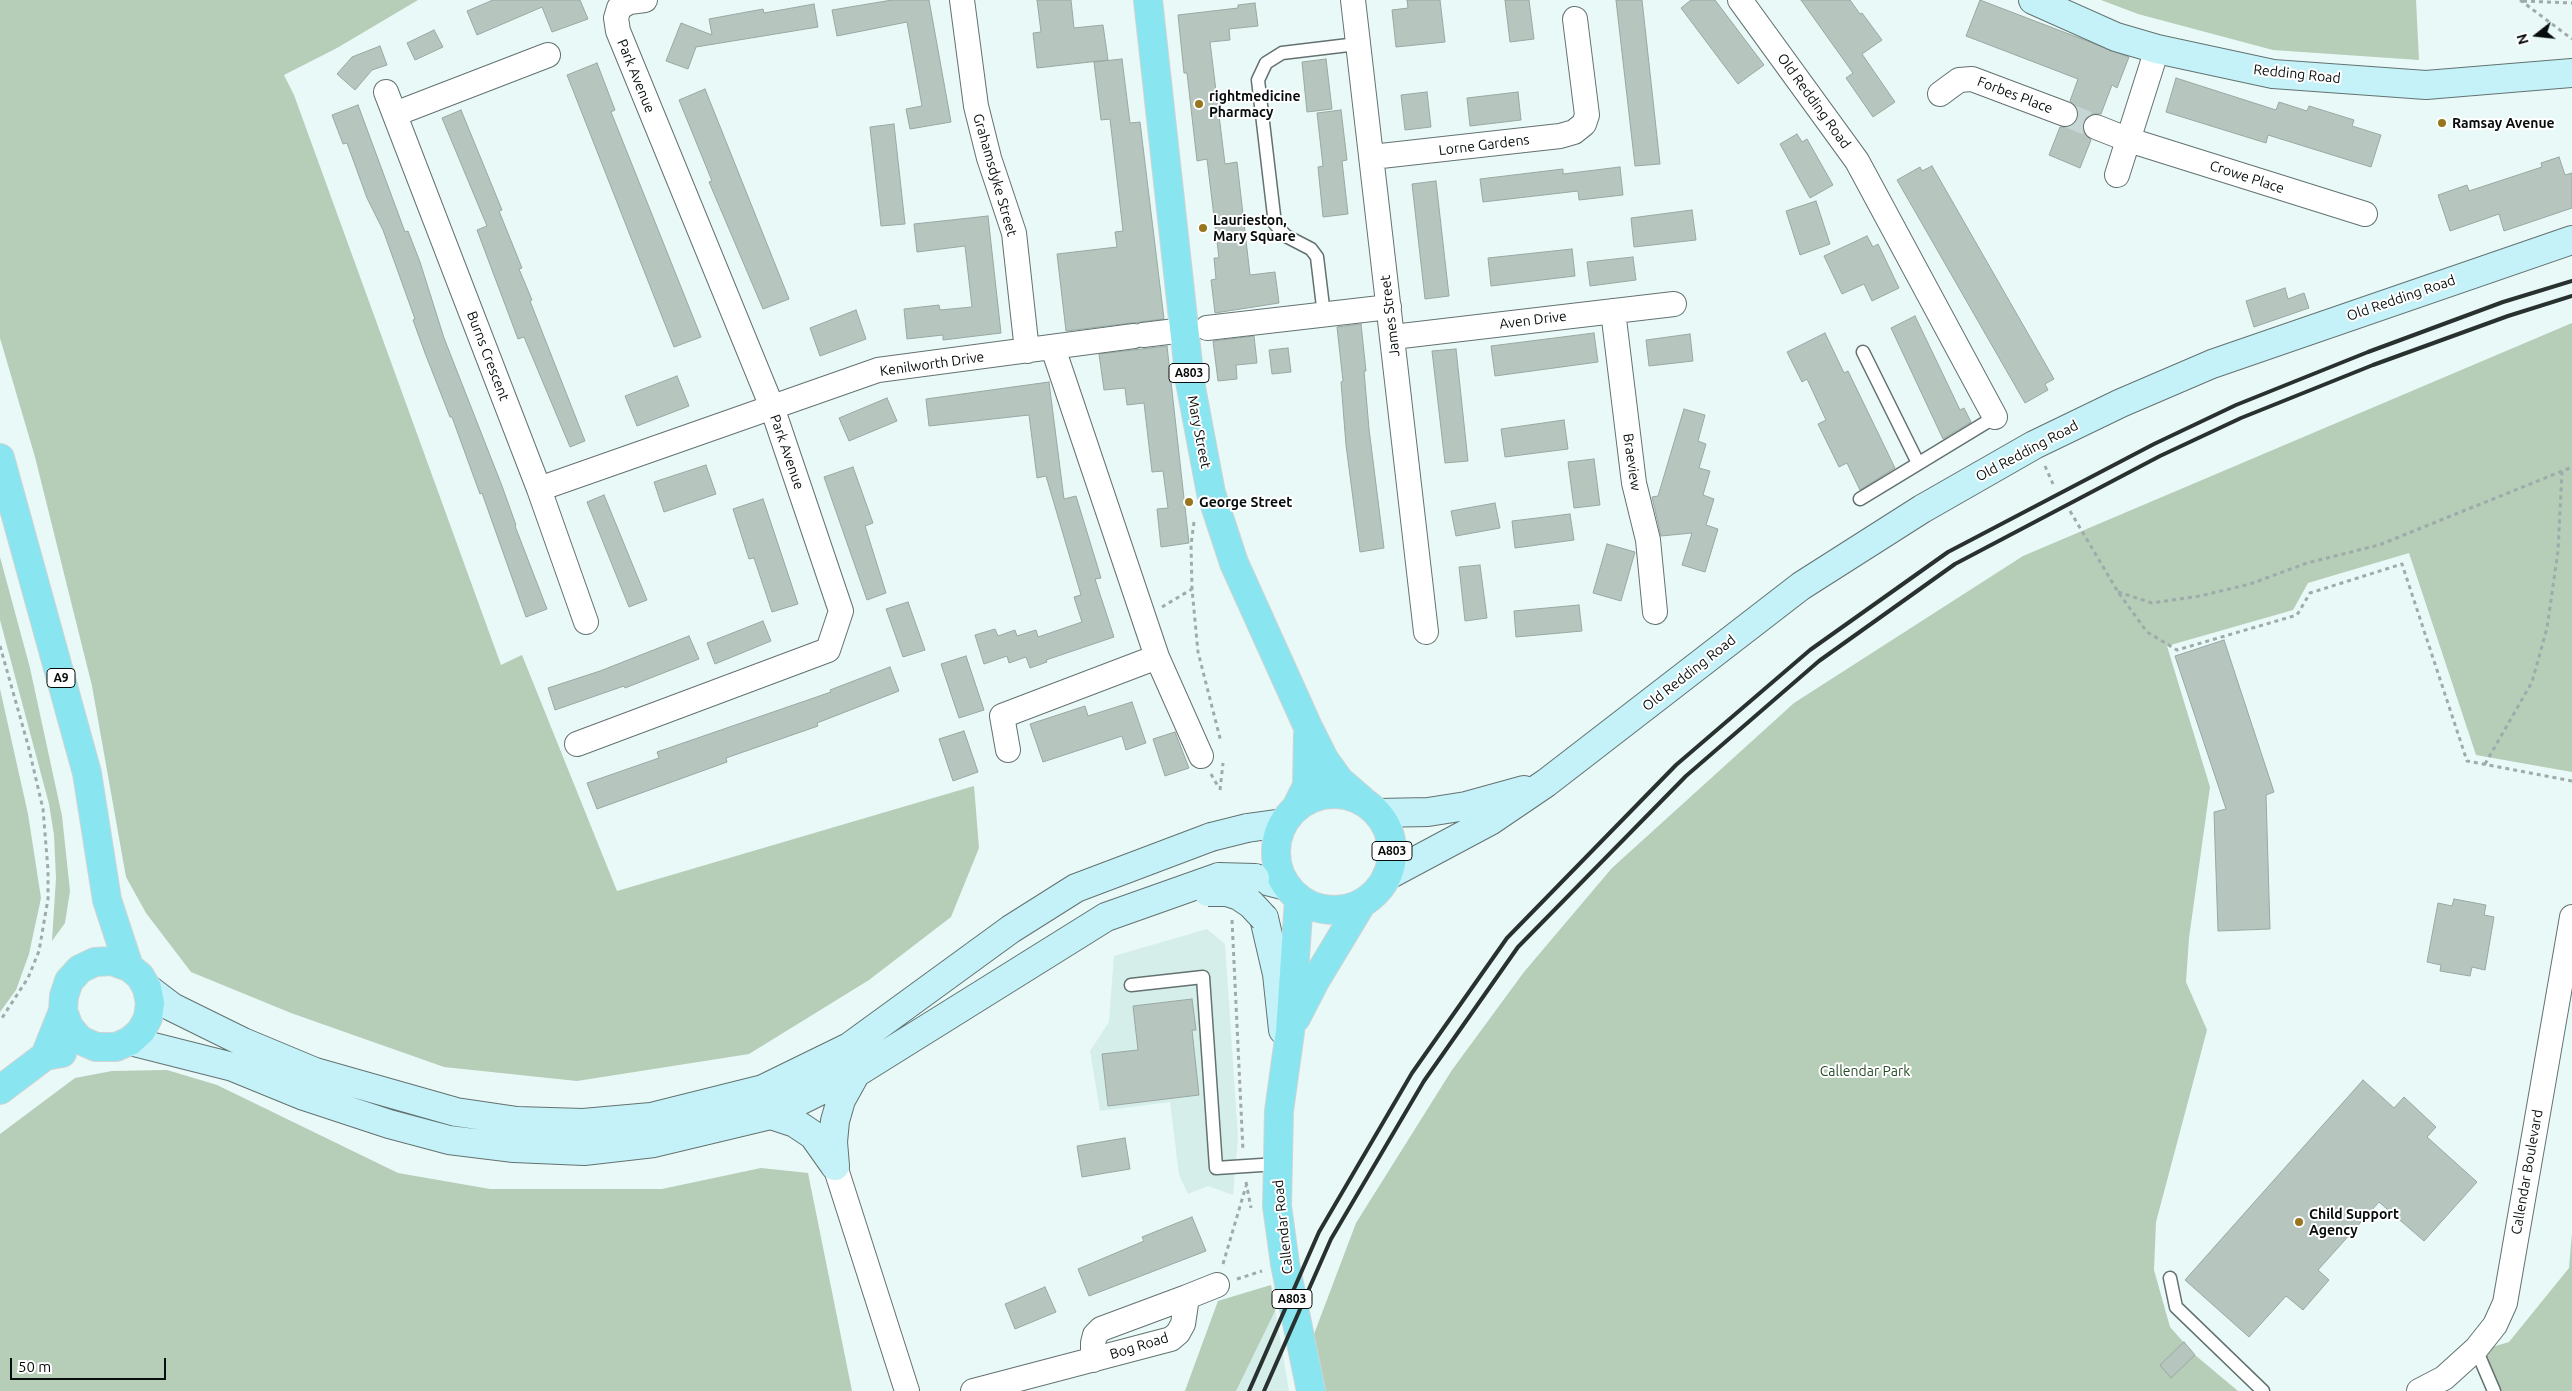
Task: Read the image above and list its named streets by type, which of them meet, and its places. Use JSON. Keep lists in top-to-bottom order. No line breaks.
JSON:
{"streets":{"main road":["Redding Road","Old Redding Road","A803","Mary Street","A9","Callendar Road"],"street":["Park Avenue","Forbes Place","Lorne Gardens","Grahamsdyke Street","Crowe Place","James Street","Aven Drive","Burns Crescent","Kenilworth Drive","Braeview","Callendar Boulevard","Bog Road"]},"crossings":[["Park Avenue","Kenilworth Drive"],["Old Redding Road","A803"],["Old Redding Road","Mary Street"],["Old Redding Road","Callendar Road"],["Lorne Gardens","James Street"],["Grahamsdyke Street","Kenilworth Drive"],["James Street","Aven Drive"],["Aven Drive","Braeview"],["Burns Crescent","Kenilworth Drive"],["Kenilworth Drive","Mary Street"],["A803","Mary Street"],["A803","Callendar Road"],["Mary Street","Callendar Road"]],"parks":["Callendar Park"],"places":["rightmedicine Pharmacy","Ramsay Avenue","Laurieston, Mary Square","George Street","Child Support Agency"],"scale_bar":"50 m","north":"left"}
